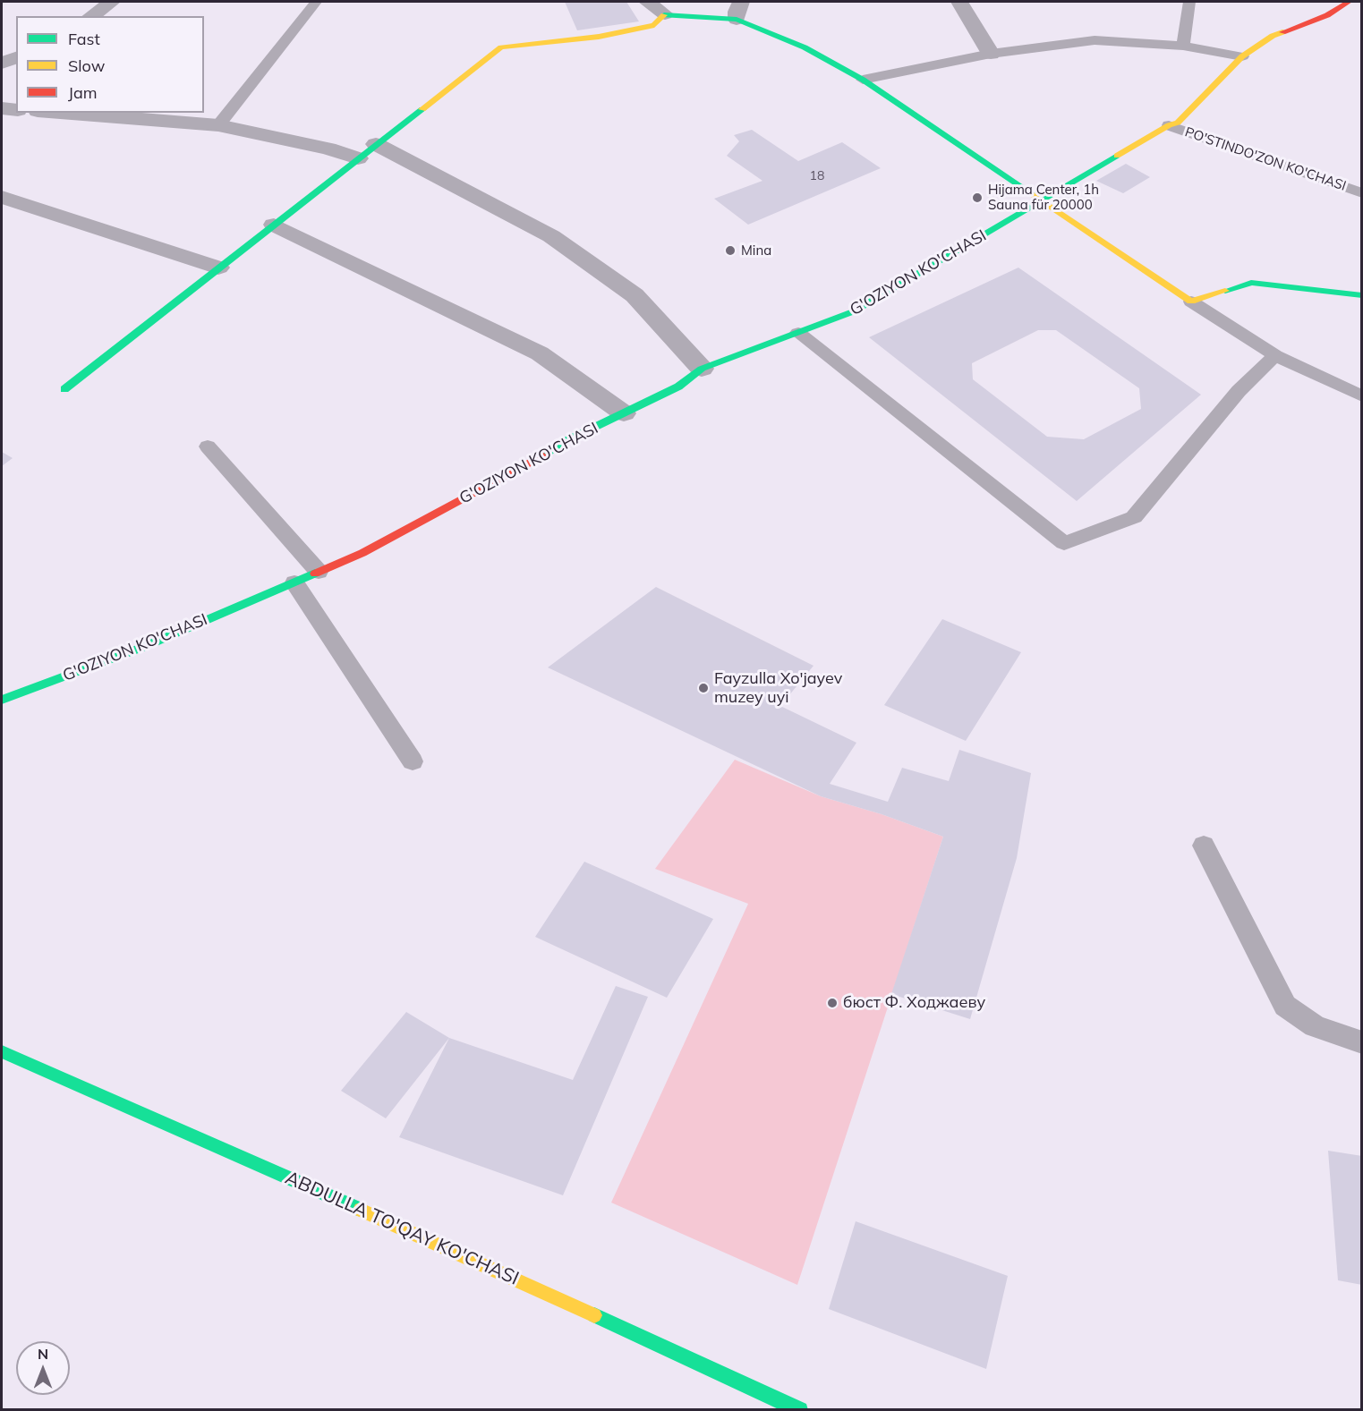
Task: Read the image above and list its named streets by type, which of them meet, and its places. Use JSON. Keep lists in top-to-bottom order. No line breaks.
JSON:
{"streets":{"street":["G'OZIYON KO'CHASI","ABDULLA TO'QAY KO'CHASI"],"lane":["PO'STINDO'ZON KO'CHASI"]},"crossings":[["PO'STINDO'ZON KO'CHASI","G'OZIYON KO'CHASI"]],"places":["Hijama Center, 1h Sauna für 20000","Mina","Fayzulla Xo'jayev muzey uyi","бюст Ф. Ходжаеву"],"house_numbers":["18"],"legend":["Fast","Slow","Jam"],"north":"top"}
